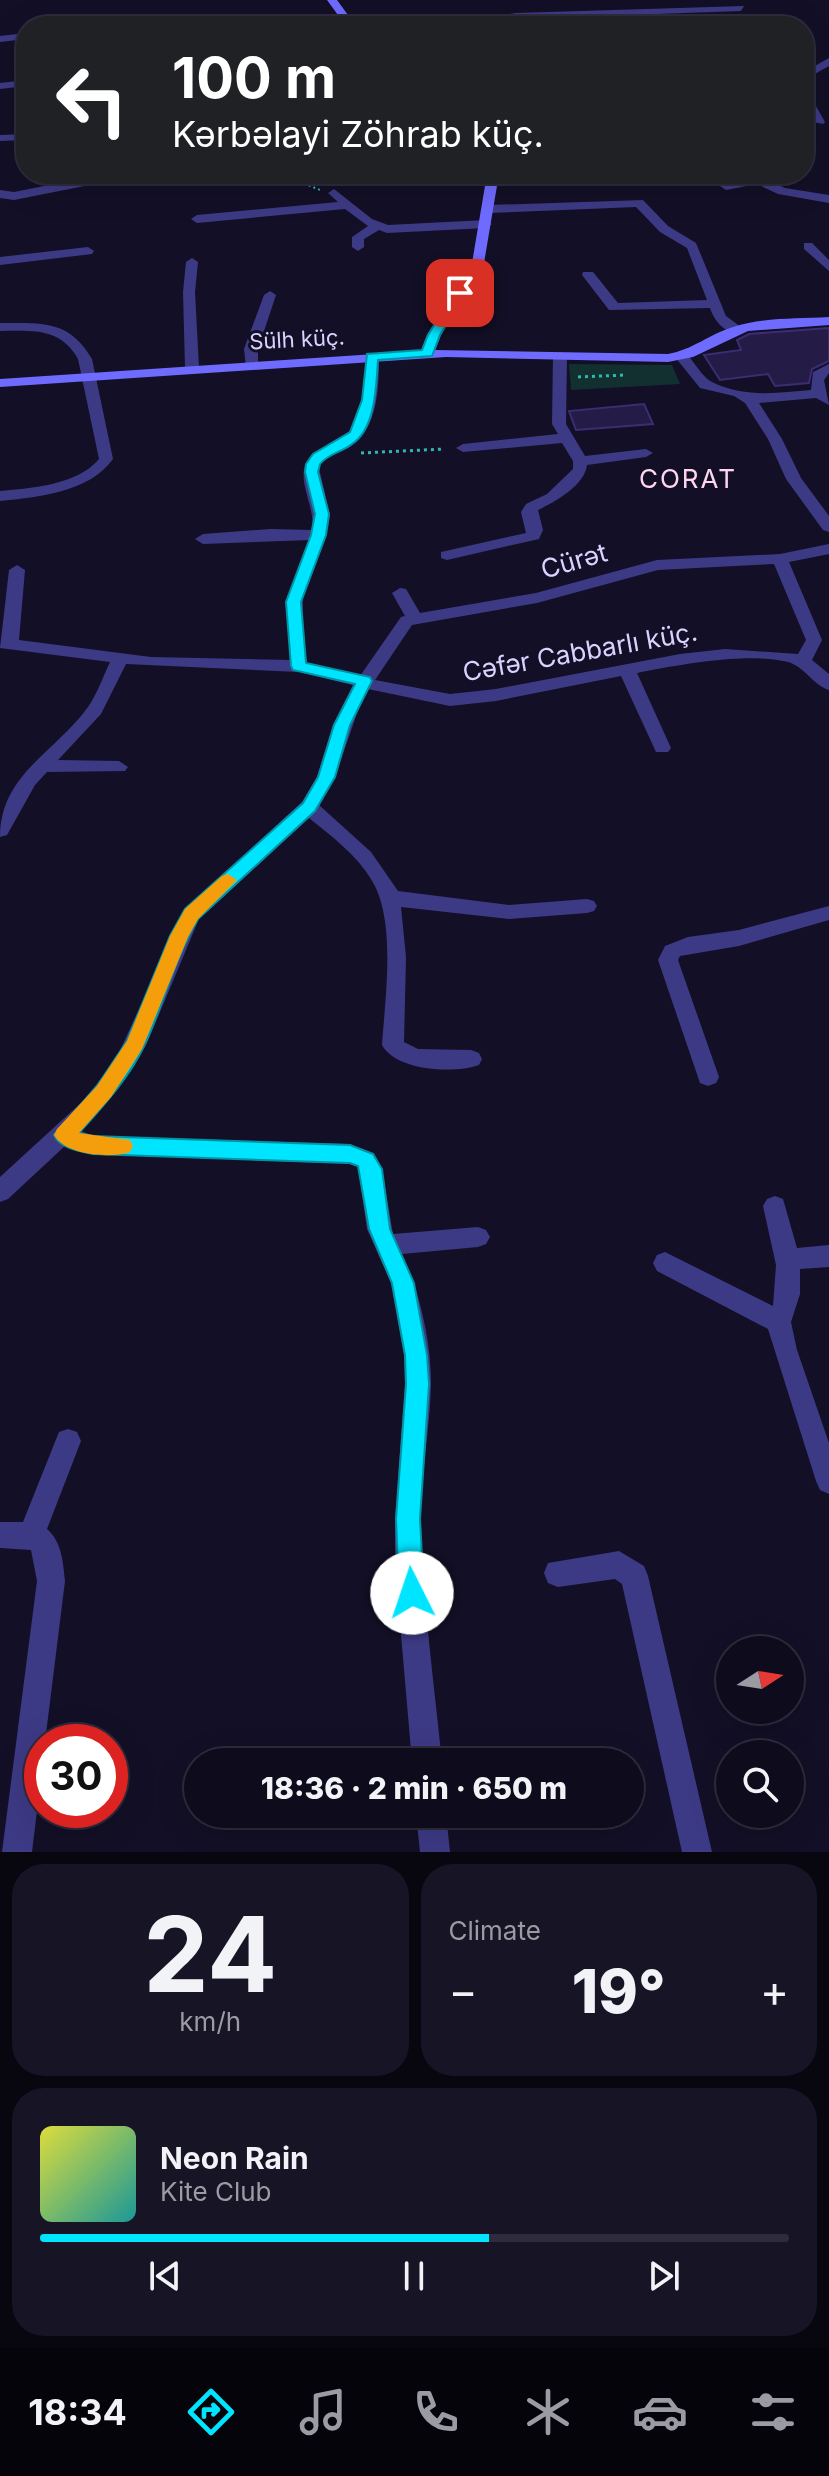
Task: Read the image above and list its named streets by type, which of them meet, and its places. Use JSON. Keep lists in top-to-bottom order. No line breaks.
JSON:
{"streets":{"street":["Sülh küç.","Cürət","Cəfər Cabbarlı küç."]},"districts":["CORAT"],"north":"right","page":{"turn":["100 m","Kərbəlayi Zöhrab küç."],"limit":"30","trip":"18:36 · 2 min · 650 m","tile":[["24","km/h"],"Climate"],"heat":["−","19°","+"],"song":["Neon Rain","Kite Club"],"tabs":"18:34"}}
